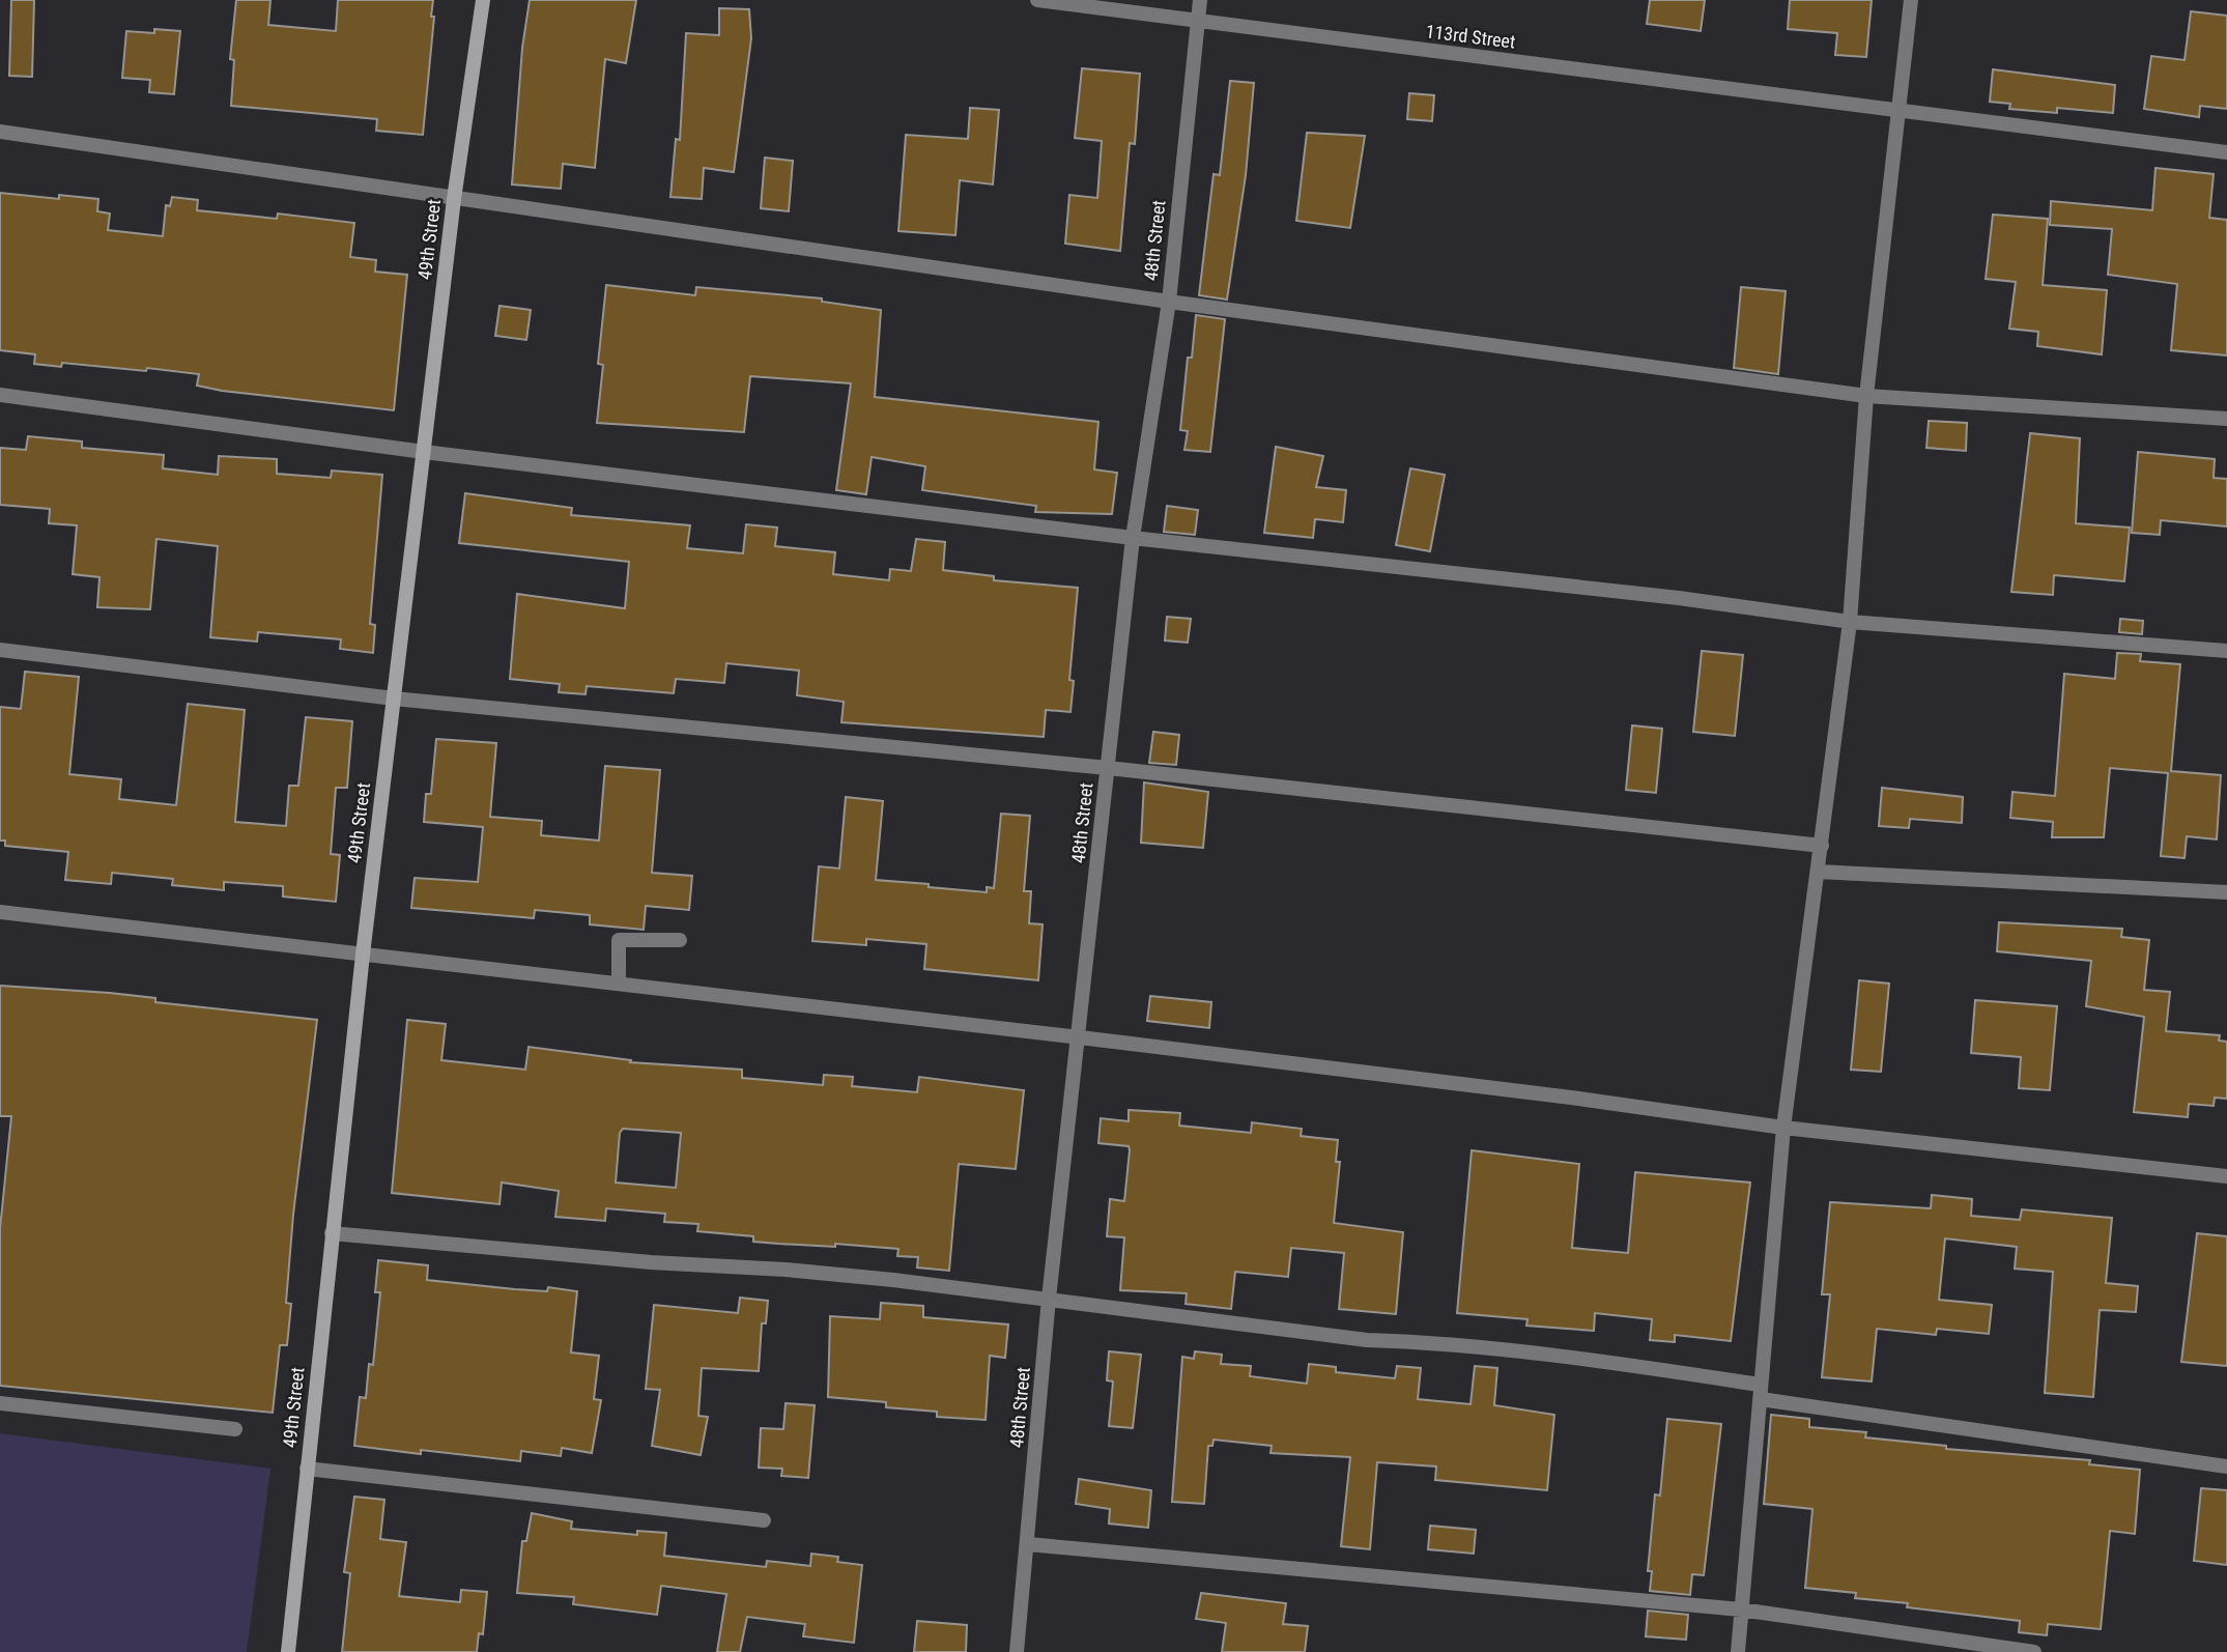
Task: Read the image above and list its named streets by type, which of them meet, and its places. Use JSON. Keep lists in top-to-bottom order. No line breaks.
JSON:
{"streets":{"main road":["49th Street"],"street":["113rd Street","48th Street"]},"crossings":[["113rd Street","48th Street"]]}
